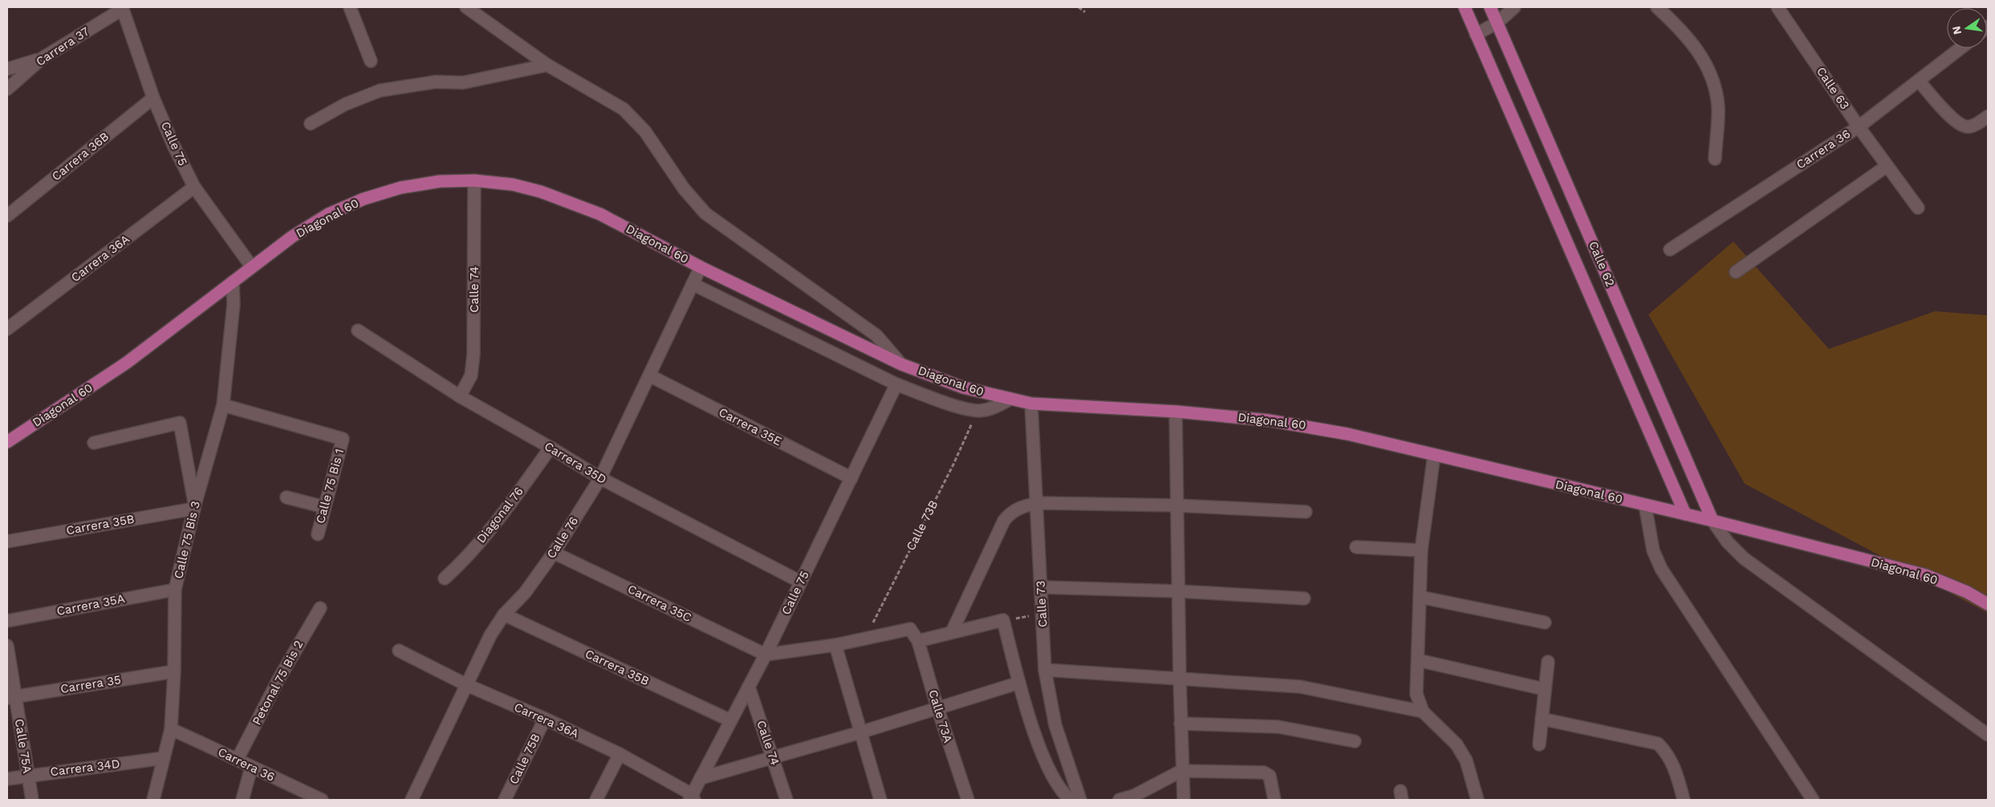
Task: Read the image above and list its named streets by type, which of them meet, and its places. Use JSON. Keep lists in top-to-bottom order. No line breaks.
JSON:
{"streets":{"main road":["Diagonal 60","Calle 62"],"street":["Carrera 37","Calle 63","Calle 75","Carrera 36","Carrera 36B","Carrera 36A","Calle 74","Carrera 35E","Carrera 35D","Calle 75 Bis 1","Diagonal 76","Carrera 35B","Calle 76","Calle 75 Bis 3","Carrera 35C","Calle 73","Carrera 35A","Petonal 75 Bis 2","Carrera 35","Calle 73A","Calle 75A","Calle 75B","Carrera 34D"],"path":["Calle 73B"]},"crossings":[["Carrera 37","Calle 75"],["Calle 63","Carrera 36"],["Calle 75","Carrera 36B"],["Calle 75","Diagonal 60"],["Calle 75","Carrera 36A"],["Calle 75","Calle 74"],["Calle 75","Carrera 35E"],["Calle 75","Carrera 35D"],["Calle 75","Carrera 35B"],["Calle 75","Carrera 35C"],["Carrera 36","Calle 75 Bis 3"],["Carrera 36","Petonal 75 Bis 2"],["Diagonal 60","Calle 62"],["Diagonal 60","Calle 74"],["Diagonal 60","Calle 76"],["Diagonal 60","Calle 75 Bis 3"],["Diagonal 60","Calle 73"],["Carrera 36A","Calle 76"],["Carrera 36A","Calle 75B"],["Calle 74","Carrera 35D"],["Carrera 35E","Calle 76"],["Carrera 35D","Diagonal 76"],["Carrera 35D","Calle 76"],["Calle 75 Bis 1","Calle 75 Bis 3"],["Carrera 35B","Calle 76"],["Carrera 35B","Calle 75 Bis 3"],["Calle 76","Carrera 35C"],["Calle 75 Bis 3","Carrera 35A"],["Calle 75 Bis 3","Carrera 35"],["Calle 75 Bis 3","Carrera 34D"],["Carrera 35","Calle 75A"],["Calle 75A","Carrera 34D"]],"north":"left"}
